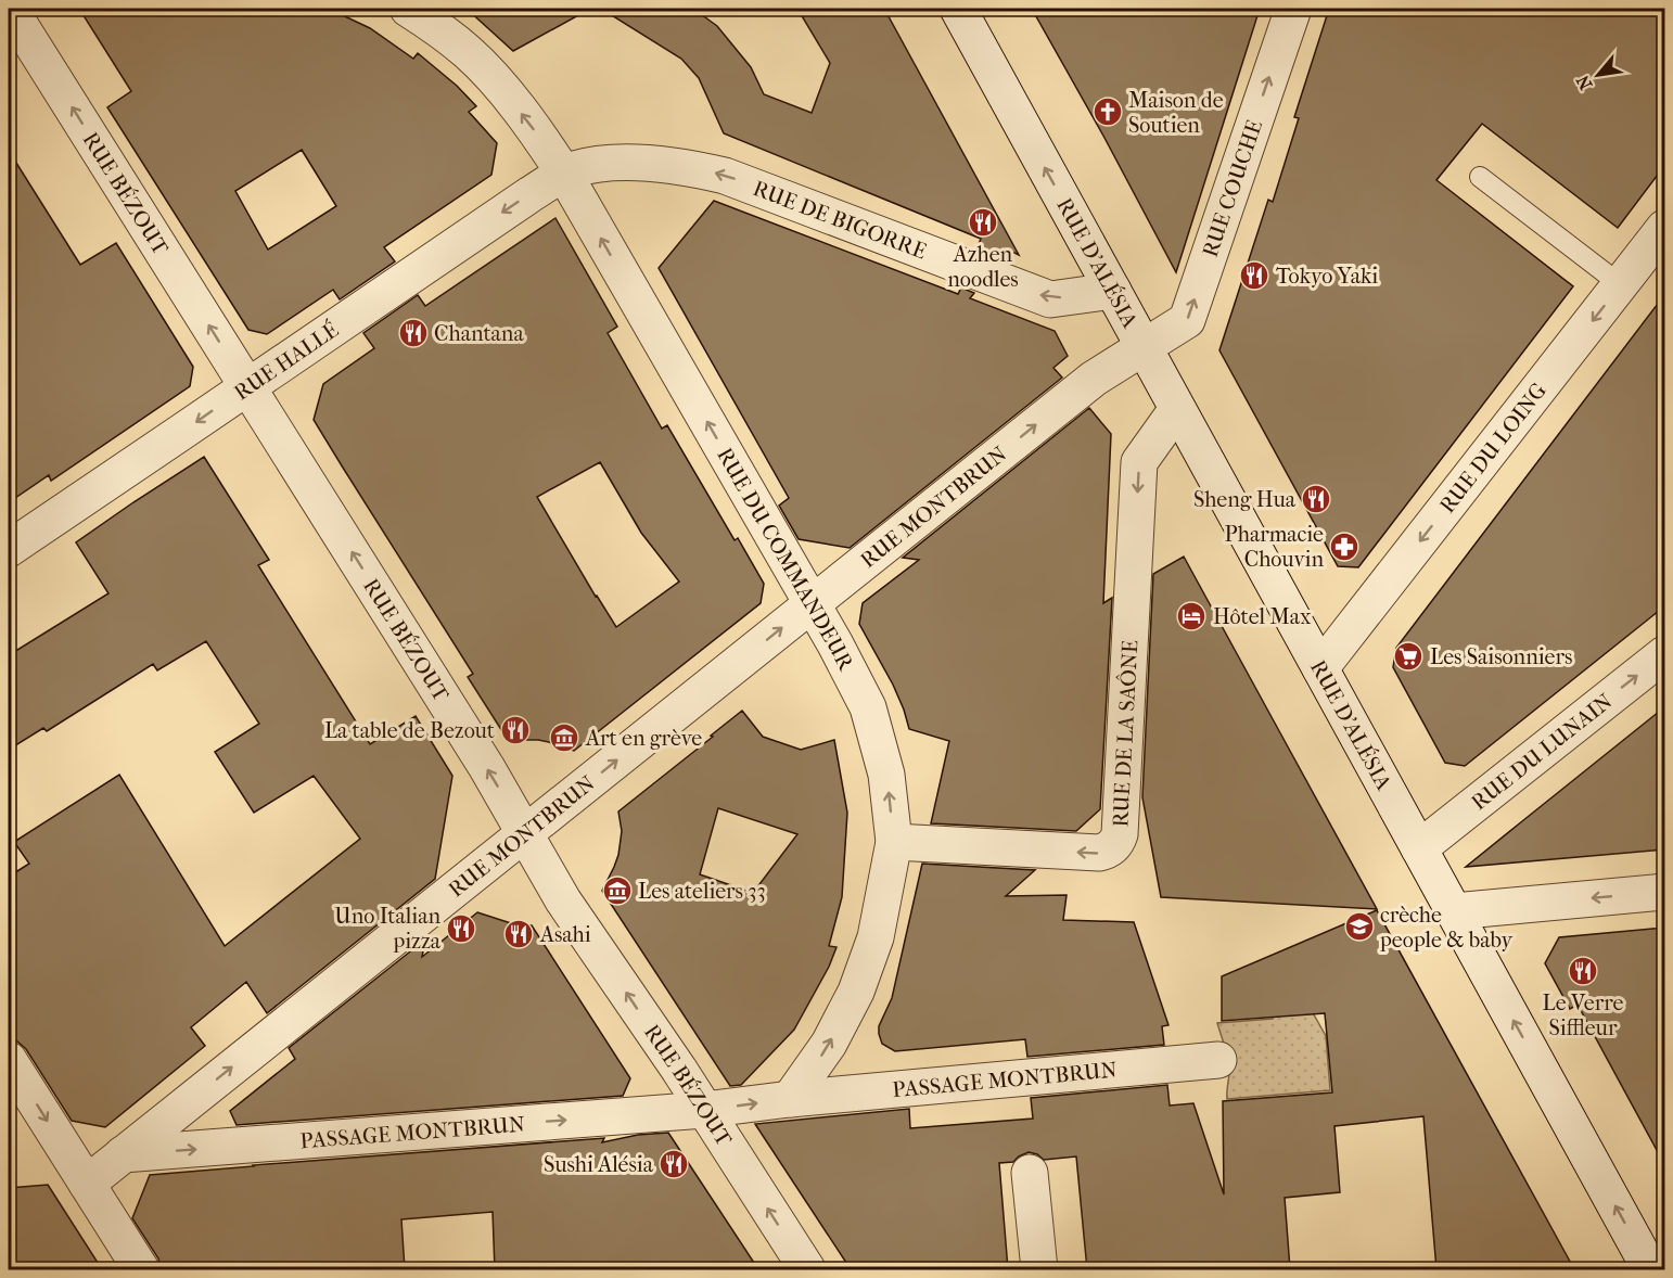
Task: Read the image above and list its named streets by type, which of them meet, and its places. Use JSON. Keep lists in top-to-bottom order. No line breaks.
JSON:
{"streets":{"street":["RUE COUCHE","RUE BÉZOUT","RUE DE BIGORRE","RUE D'ALÉSIA","RUE HALLÉ","RUE DU LOING","RUE MONTBRUN","RUE DU COMMANDEUR","RUE DE LA SAÔNE","RUE DU LUNAIN","PASSAGE MONTBRUN"]},"crossings":[["RUE COUCHE","RUE D'ALÉSIA"],["RUE COUCHE","RUE MONTBRUN"],["RUE BÉZOUT","RUE HALLÉ"],["RUE BÉZOUT","RUE MONTBRUN"],["RUE BÉZOUT","PASSAGE MONTBRUN"],["RUE DE BIGORRE","RUE D'ALÉSIA"],["RUE DE BIGORRE","RUE HALLÉ"],["RUE DE BIGORRE","RUE DU COMMANDEUR"],["RUE D'ALÉSIA","RUE DU LOING"],["RUE D'ALÉSIA","RUE MONTBRUN"],["RUE D'ALÉSIA","RUE DE LA SAÔNE"],["RUE D'ALÉSIA","RUE DU LUNAIN"],["RUE HALLÉ","RUE DU COMMANDEUR"],["RUE MONTBRUN","RUE DU COMMANDEUR"],["RUE MONTBRUN","PASSAGE MONTBRUN"],["RUE DU COMMANDEUR","RUE DE LA SAÔNE"],["RUE DU COMMANDEUR","PASSAGE MONTBRUN"]],"one_way":["RUE COUCHE","RUE BÉZOUT","RUE DE BIGORRE","RUE D'ALÉSIA","RUE HALLÉ","RUE DU LOING","RUE MONTBRUN","RUE DU COMMANDEUR","RUE DU LUNAIN","PASSAGE MONTBRUN"],"places":{"church":["Maison de Soutien"],"restaurant":["Azhen noodles","Tokyo Yaki","Chantana","Sheng Hua","La table de Bezout","Uno Italian pizza","Asahi","Le Verre Siffleur","Sushi Alésia"],"pharmacy":["Pharmacie Chouvin"],"hotel":["Hôtel Max"],"supermarket":["Les Saisonniers"],"museum":["Art en grève","Les ateliers 33"],"school or university":["crèche people & baby"]},"north":"bottom left"}
